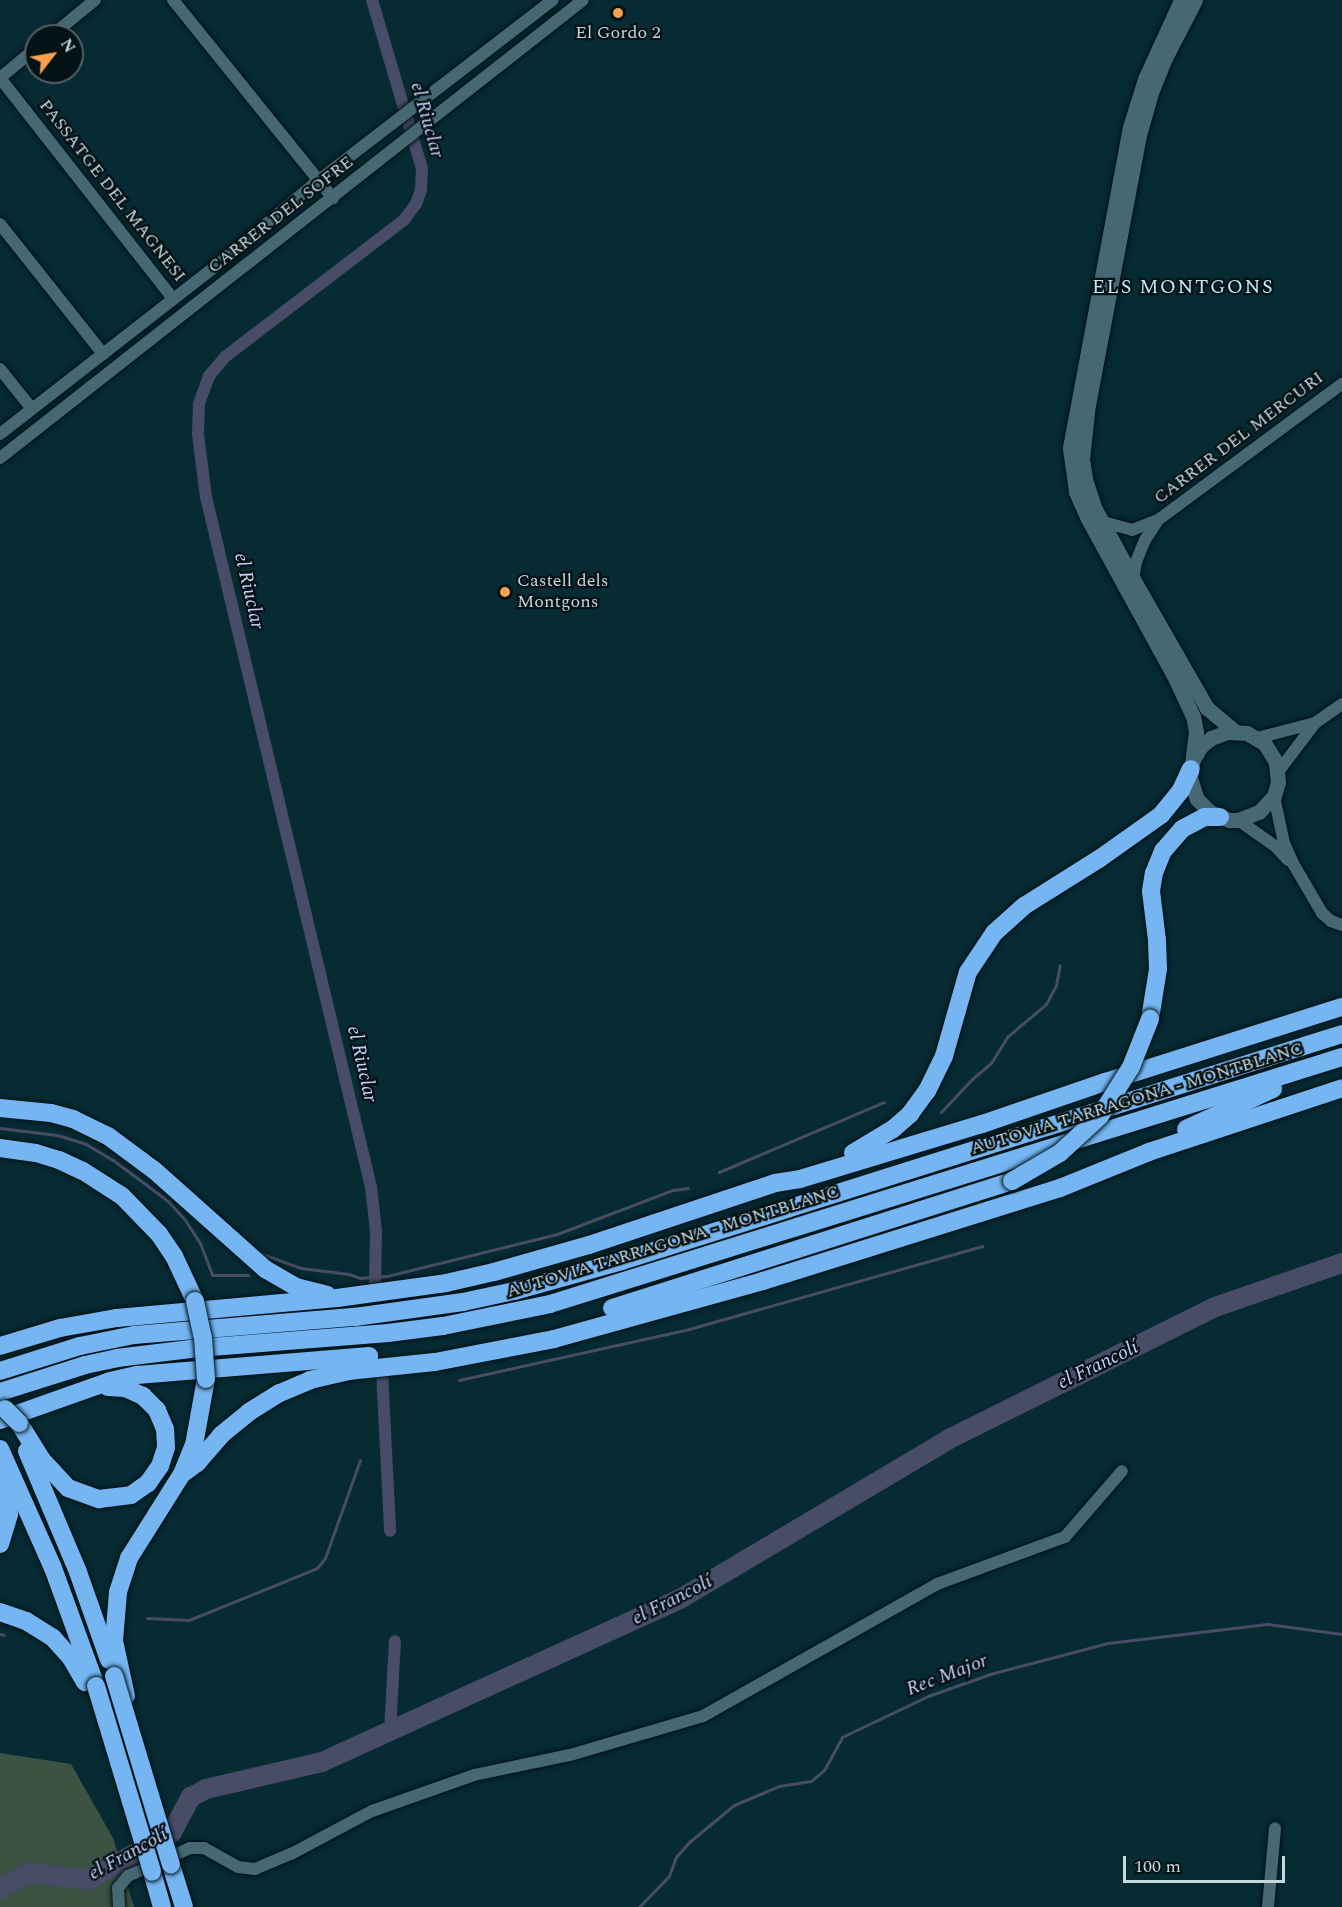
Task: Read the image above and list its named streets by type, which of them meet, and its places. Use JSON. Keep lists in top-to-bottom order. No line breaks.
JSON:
{"streets":{"highway":["AUTOVIA TARRAGONA - MONTBLANC"],"street":["PASSATGE DEL MAGNESI","CARRER DEL SOFRE","CARRER DEL MERCURI"]},"crossings":[["PASSATGE DEL MAGNESI","CARRER DEL SOFRE"]],"districts":["ELS MONTGONS"],"water":["el Riuclar","el Francolí","Rec Major"],"places":["El Gordo 2","Castell dels Montgons"],"scale_bar":"100 m","north":"top right"}
